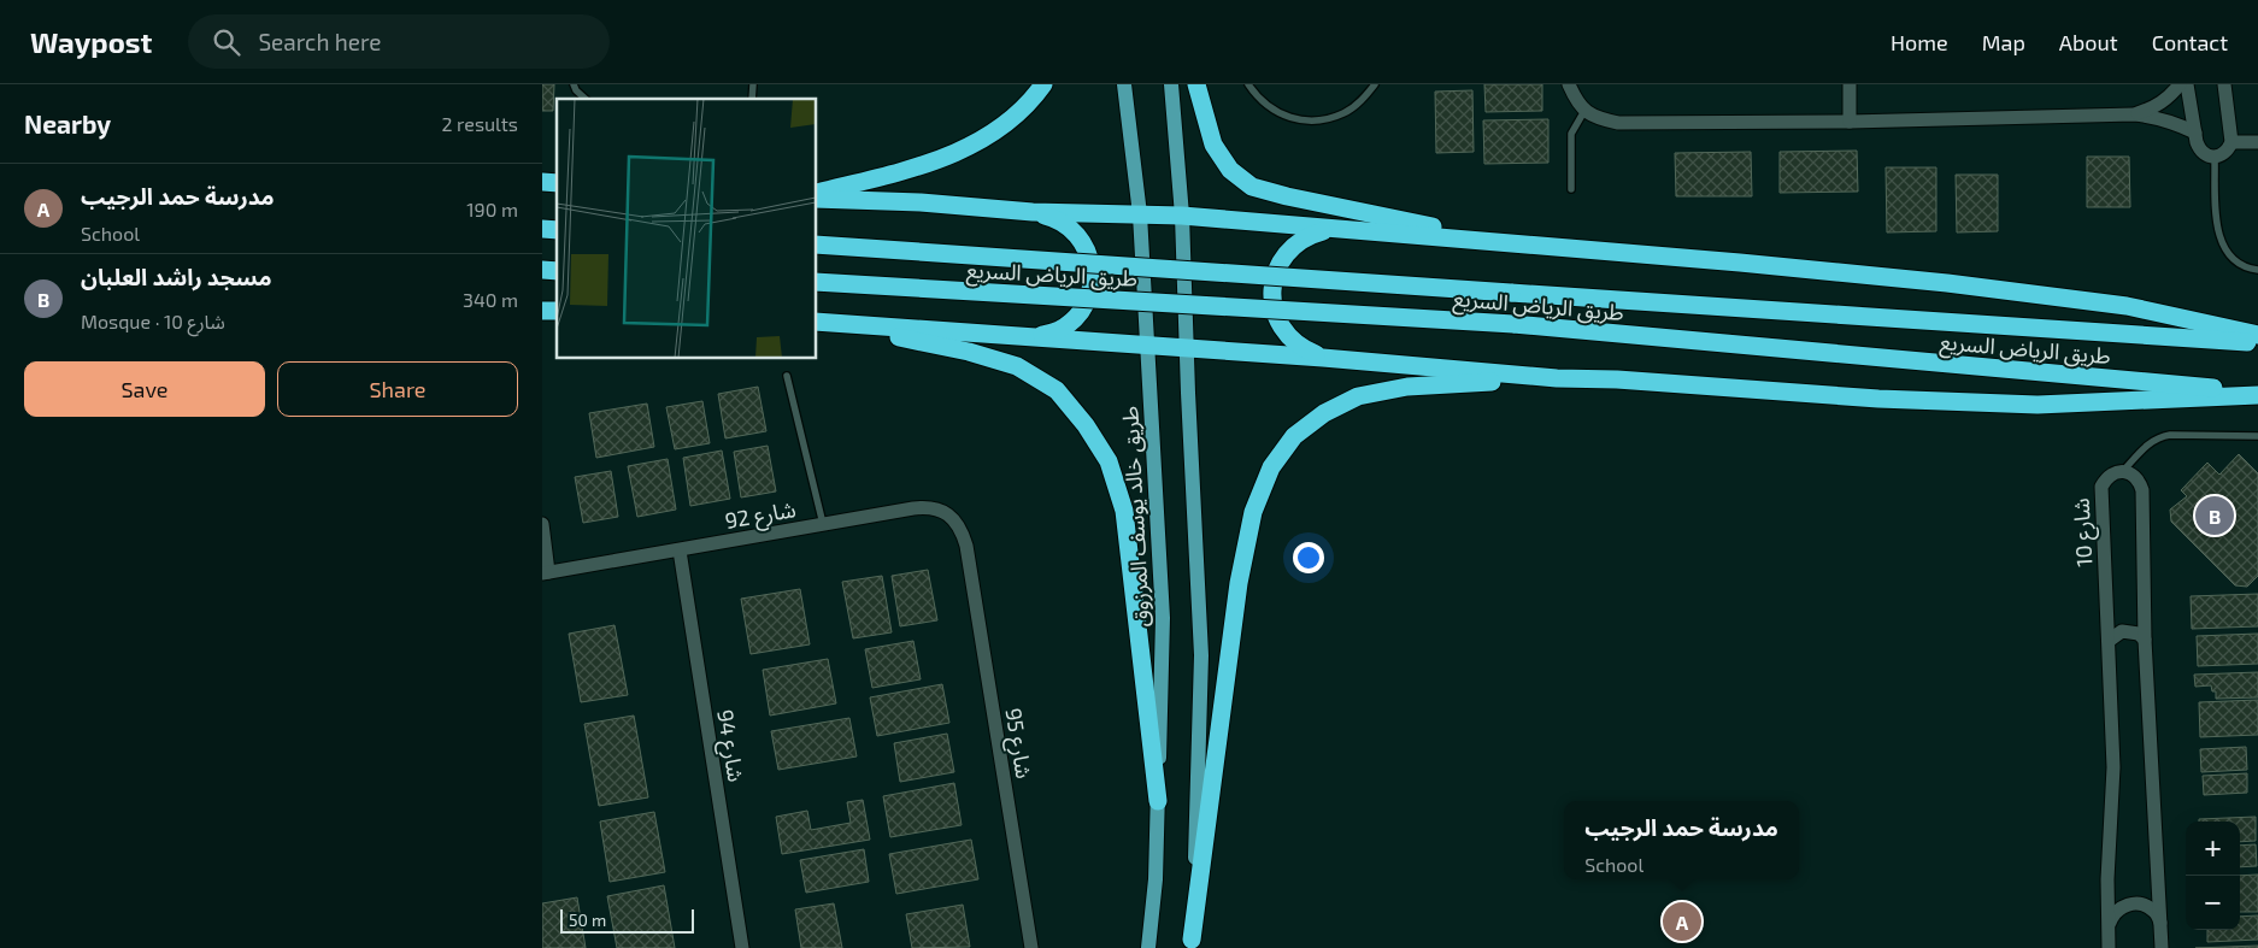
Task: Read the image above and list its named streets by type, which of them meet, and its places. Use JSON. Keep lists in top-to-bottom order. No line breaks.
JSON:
{"streets":{"highway":["طريق الرياض السريع"],"main road":["طريق خالد يوسف المرزوق"],"street":["شارع 92","شارع 10","شارع 95","شارع 94"]},"crossings":[["شارع 92","شارع 95"],["شارع 92","شارع 94"]],"scale_bar":"50 m","page":{"header":"Waypost","search":"Search here","nav":["Home","Map","About","Contact"],"heading":["Nearby","2 results"],"list":[{"mark":"A","name":"مدرسة حمد الرجيب","note":"School","value":"190 m"},{"mark":"B","name":"مسجد راشد العلبان","note":"Mosque · شارع 10","value":"340 m"}],"buttons":["Save","Share"],"pins":["B","A"],"popup":["مدرسة حمد الرجيب","School"],"map_buttons":["+","−"],"scale":"50 m"}}
